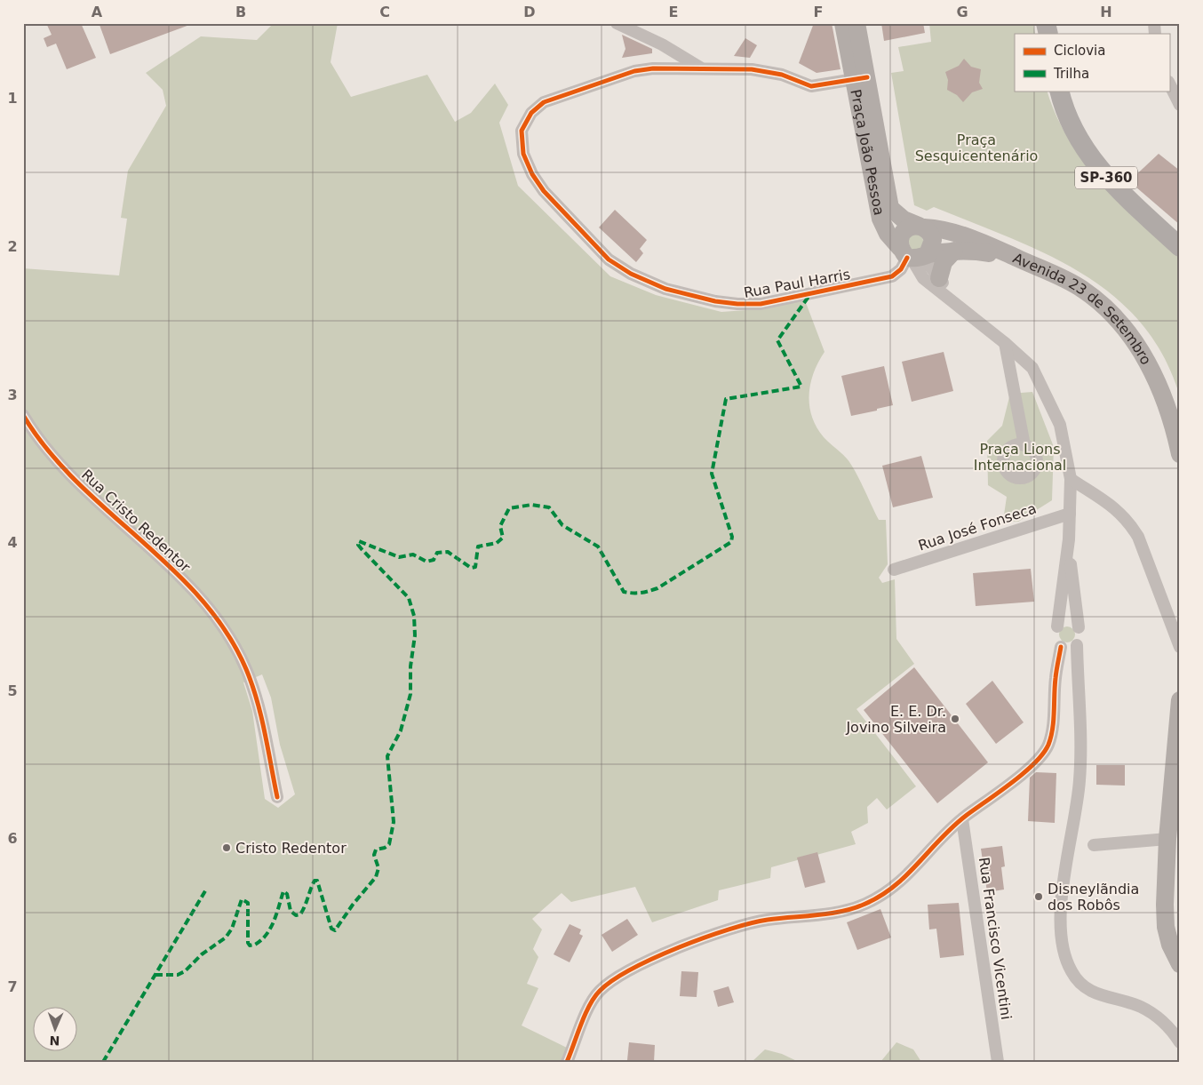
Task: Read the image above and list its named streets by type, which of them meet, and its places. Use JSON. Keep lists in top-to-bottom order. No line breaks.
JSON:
{"streets":{"main road":["SP-360"],"street":["Praça João Pessoa","Rua Paul Harris","Avenida 23 de Setembro","Rua Cristo Redentor","Rua José Fonseca","Rua Francisco Vicentini"]},"crossings":[["Praça João Pessoa","Rua Paul Harris"],["Praça João Pessoa","Avenida 23 de Setembro"],["Rua Paul Harris","Avenida 23 de Setembro"]],"parks":["Praça Sesquicentenário","Praça Lions Internacional"],"places":["E. E. Dr. Jovino Silveira","Cristo Redentor","Disneylãndia dos Robôs"],"legend":["Ciclovia","Trilha"],"north":"bottom","grid":{"columns":["A","B","C","D","E","F","G","H"],"rows":["1","2","3","4","5","6","7"]}}
